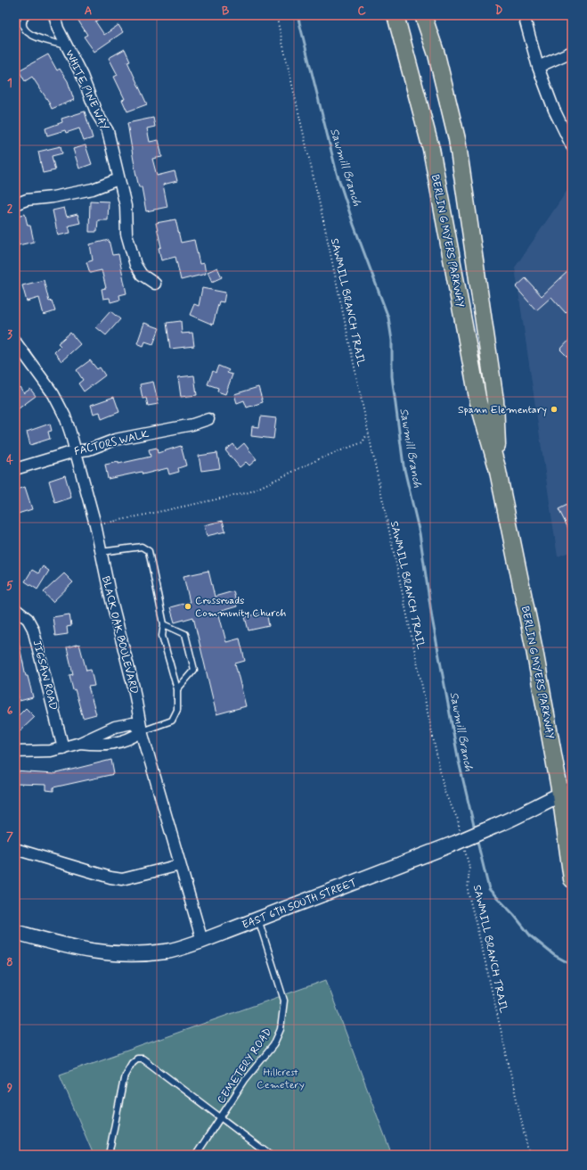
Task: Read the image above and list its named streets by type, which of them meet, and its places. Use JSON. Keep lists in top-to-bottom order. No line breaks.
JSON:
{"streets":{"main road":["BERLIN G MYERS PARKWAY"],"street":["WHITE PINE WAY","FACTORS WALK","BLACK OAK BOULEVARD","JIGSAW ROAD","EAST 6TH SOUTH STREET"],"lane":["CEMETERY ROAD"],"path":["SAWMILL BRANCH TRAIL"]},"crossings":[["BERLIN G MYERS PARKWAY","EAST 6TH SOUTH STREET"],["SAWMILL BRANCH TRAIL","EAST 6TH SOUTH STREET"],["FACTORS WALK","BLACK OAK BOULEVARD"],["BLACK OAK BOULEVARD","EAST 6TH SOUTH STREET"],["EAST 6TH SOUTH STREET","CEMETERY ROAD"]],"water":["Sawmill Branch"],"parks":["Hillcrest Cemetery"],"places":["Spann Elementary","Crossroads Community Church"],"grid":{"columns":["A","B","C","D"],"rows":["1","2","3","4","5","6","7","8","9"]}}
